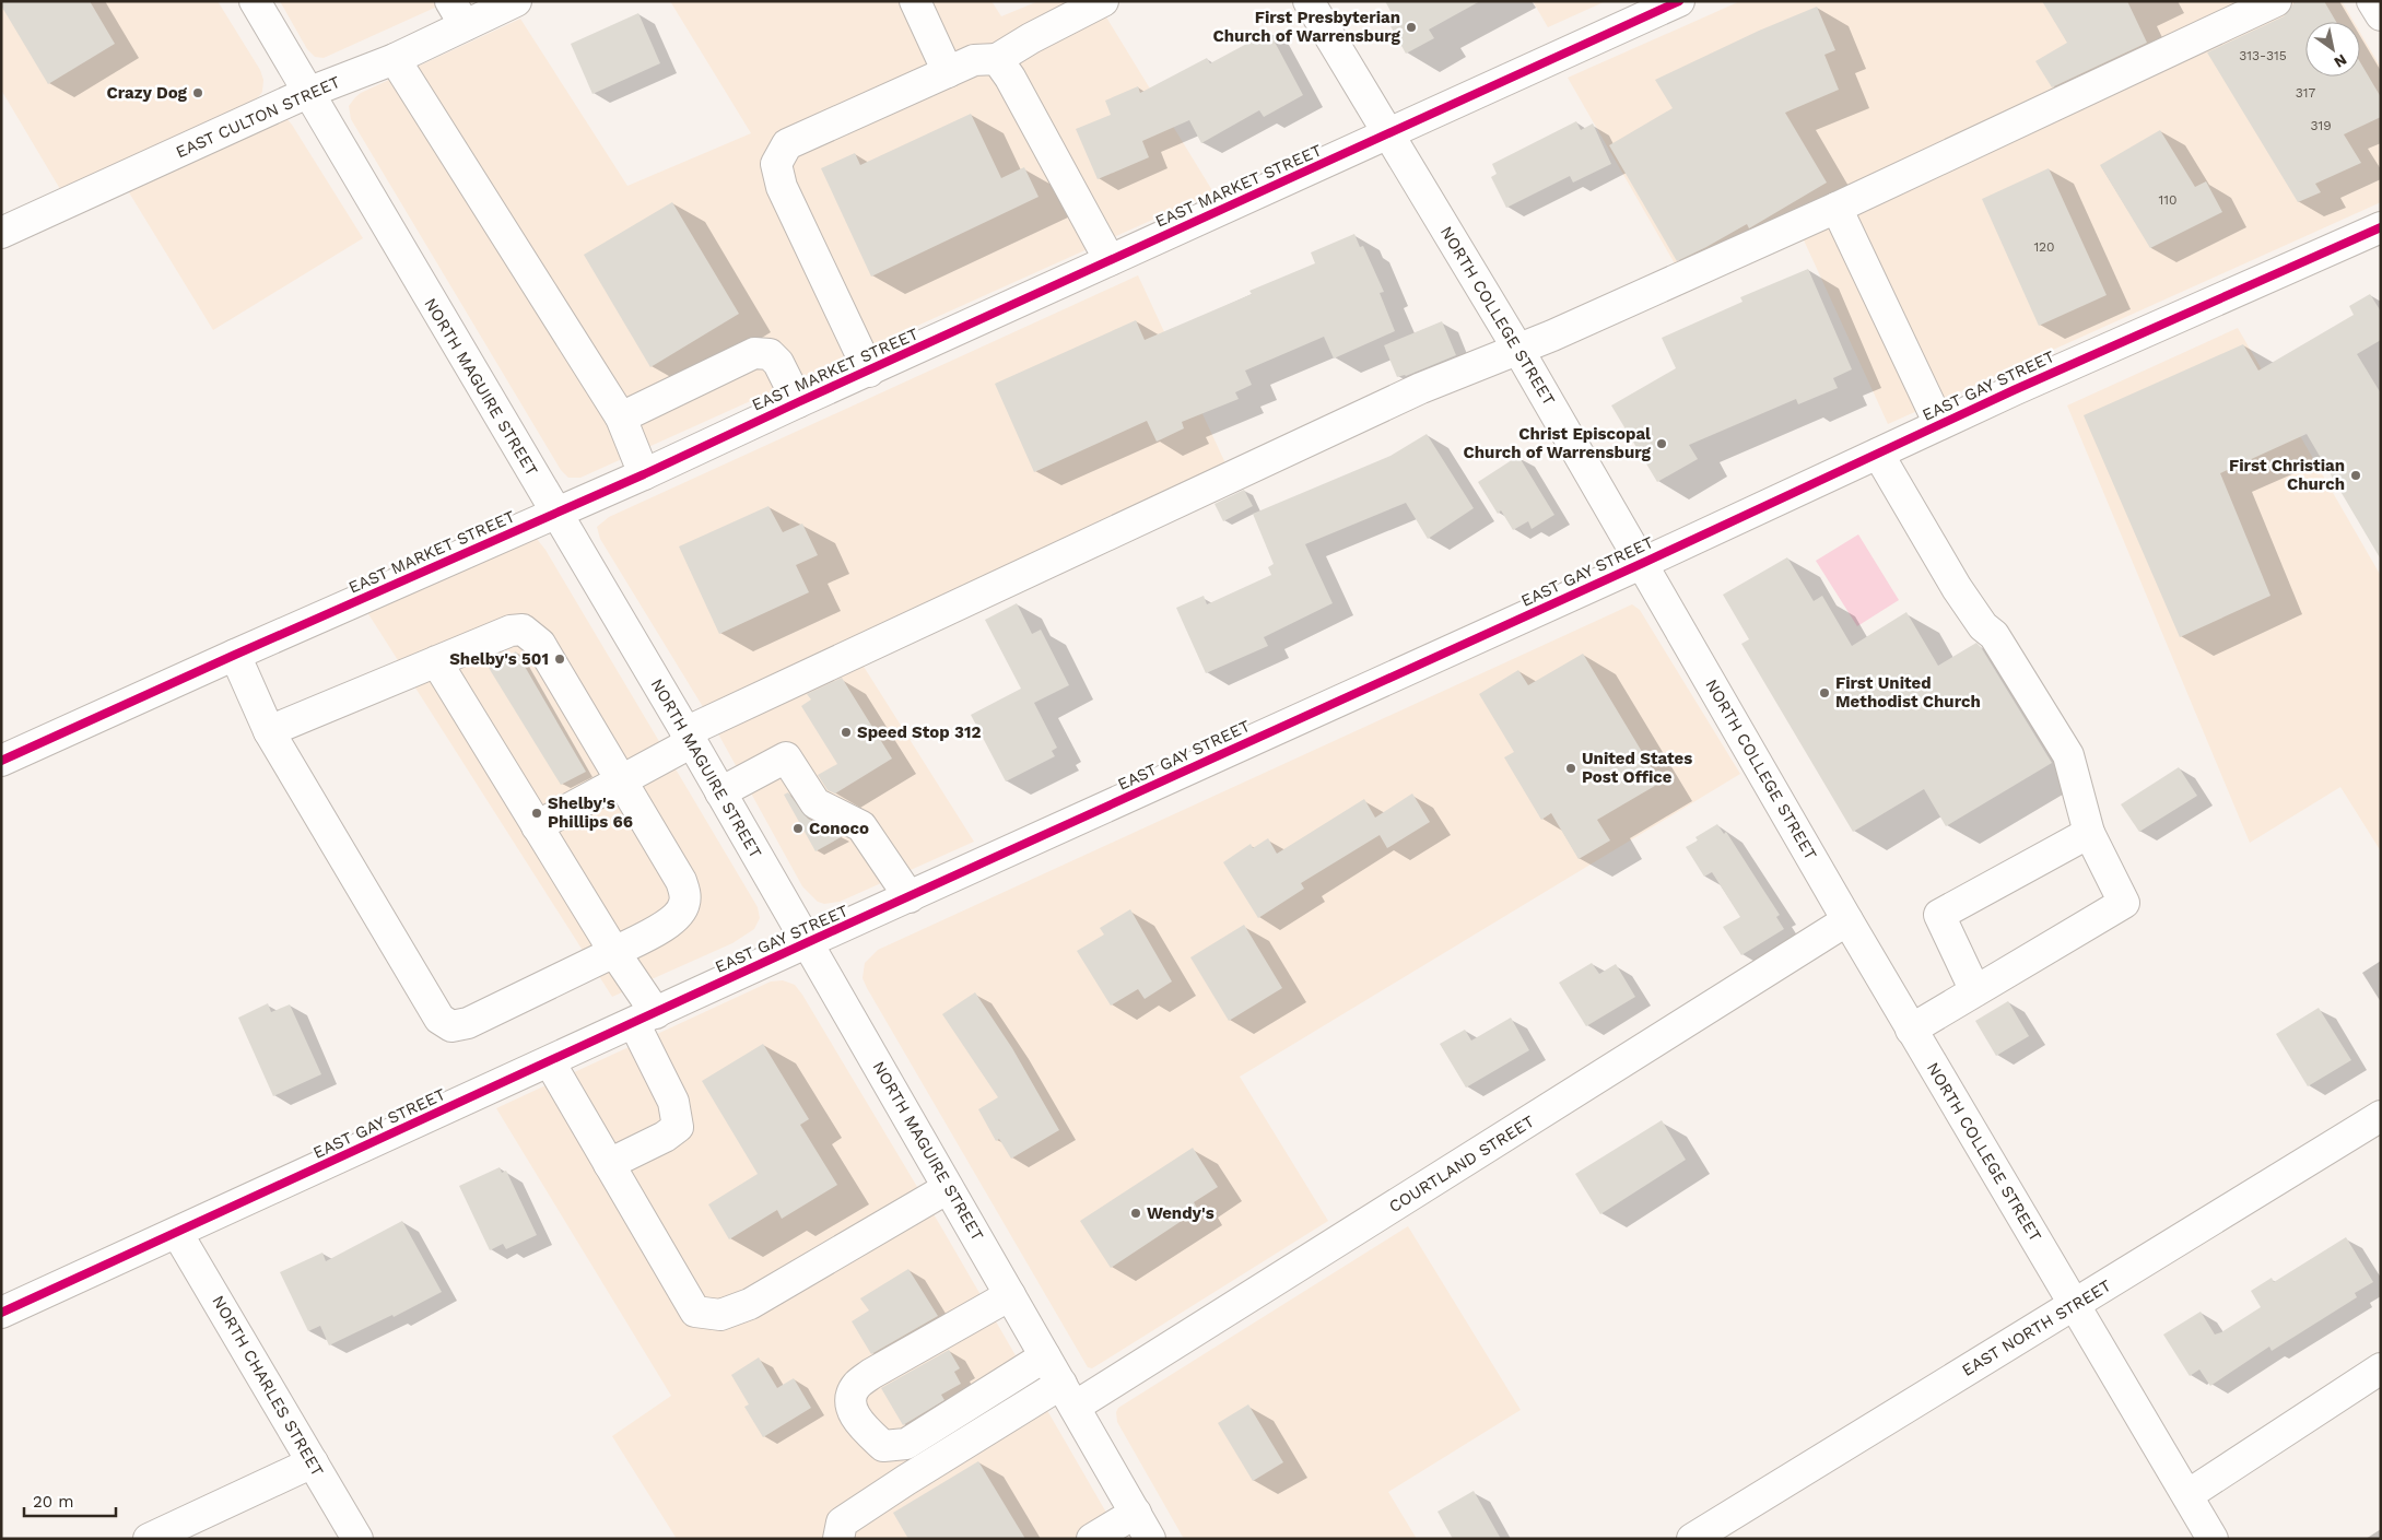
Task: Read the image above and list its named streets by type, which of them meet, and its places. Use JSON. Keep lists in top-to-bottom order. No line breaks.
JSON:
{"streets":{"street":["EAST CULTON STREET","EAST MARKET STREET","NORTH COLLEGE STREET","EAST GAY STREET","NORTH MAGUIRE STREET","COURTLAND STREET","EAST NORTH STREET","NORTH CHARLES STREET"]},"crossings":[["EAST CULTON STREET","NORTH MAGUIRE STREET"],["EAST MARKET STREET","NORTH COLLEGE STREET"],["EAST MARKET STREET","NORTH MAGUIRE STREET"],["NORTH COLLEGE STREET","EAST GAY STREET"],["NORTH COLLEGE STREET","COURTLAND STREET"],["NORTH COLLEGE STREET","EAST NORTH STREET"],["EAST GAY STREET","NORTH MAGUIRE STREET"],["EAST GAY STREET","NORTH CHARLES STREET"],["NORTH MAGUIRE STREET","COURTLAND STREET"]],"places":["First Presbyterian Church of Warrensburg","Crazy Dog","Christ Episcopal Church of Warrensburg","First Christian Church","Shelby's 501","First United Methodist Church","Speed Stop 312","United States Post Office","Shelby's Phillips 66","Conoco","Wendy's"],"house_numbers":["313-315","317","319","110","120"],"scale_bar":"20 m","north":"bottom right"}
